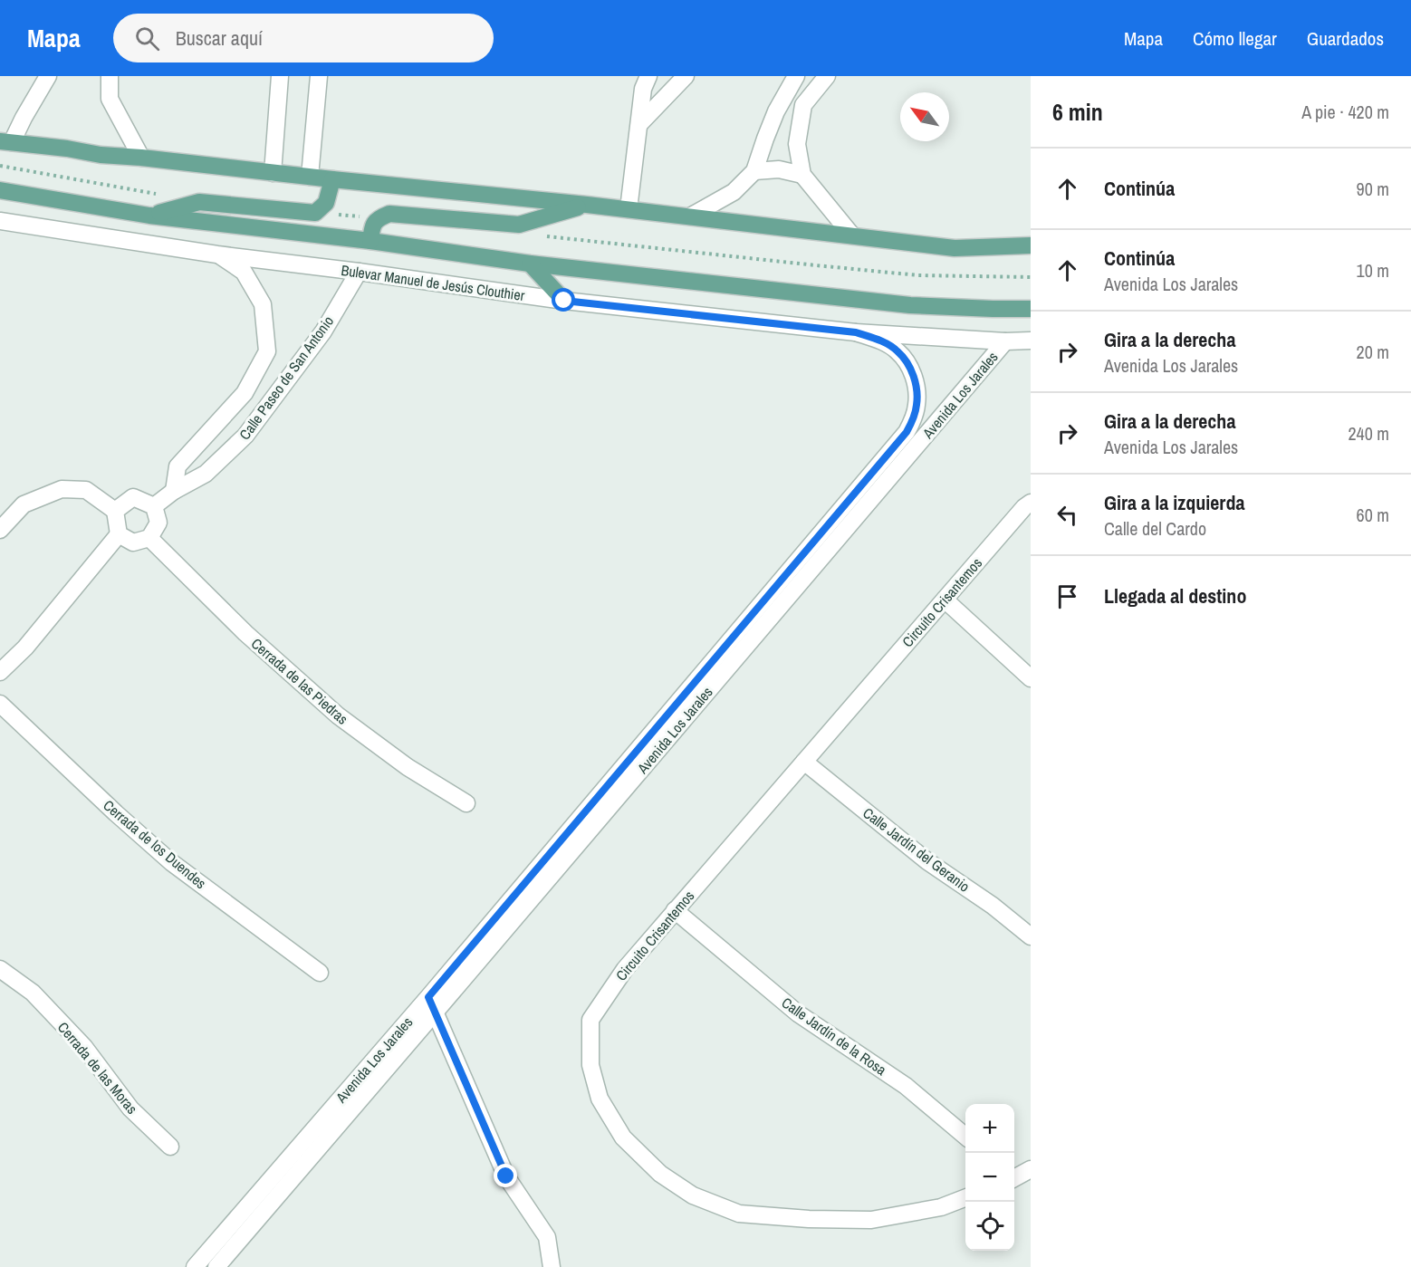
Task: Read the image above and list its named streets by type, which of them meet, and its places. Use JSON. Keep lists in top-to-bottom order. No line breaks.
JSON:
{"streets":{"street":["Bulevar Manuel de Jesús Clouthier","Calle Paseo de San Antonio","Avenida Los Jarales","Circuito Crisantemos","Cerrada de las Piedras","Cerrada de los Duendes","Calle Jardín del Geranio","Calle Jardín de la Rosa","Cerrada de las Moras"]},"crossings":[["Bulevar Manuel de Jesús Clouthier","Calle Paseo de San Antonio"],["Bulevar Manuel de Jesús Clouthier","Avenida Los Jarales"],["Calle Paseo de San Antonio","Cerrada de las Piedras"],["Circuito Crisantemos","Calle Jardín del Geranio"],["Circuito Crisantemos","Calle Jardín de la Rosa"]],"north":"top left","page":{"header":"Mapa","search":"Buscar aquí","nav":["Mapa","Cómo llegar","Guardados"],"heading":["6 min","A pie · 420 m"],"list":[["Continúa","90 m"],["Continúa","Avenida Los Jarales","10 m"],["Gira a la derecha","Avenida Los Jarales","20 m"],["Gira a la derecha","Avenida Los Jarales","240 m"],["Gira a la izquierda","Calle del Cardo","60 m"],"Llegada al destino"],"map_buttons":["+","−"]}}
